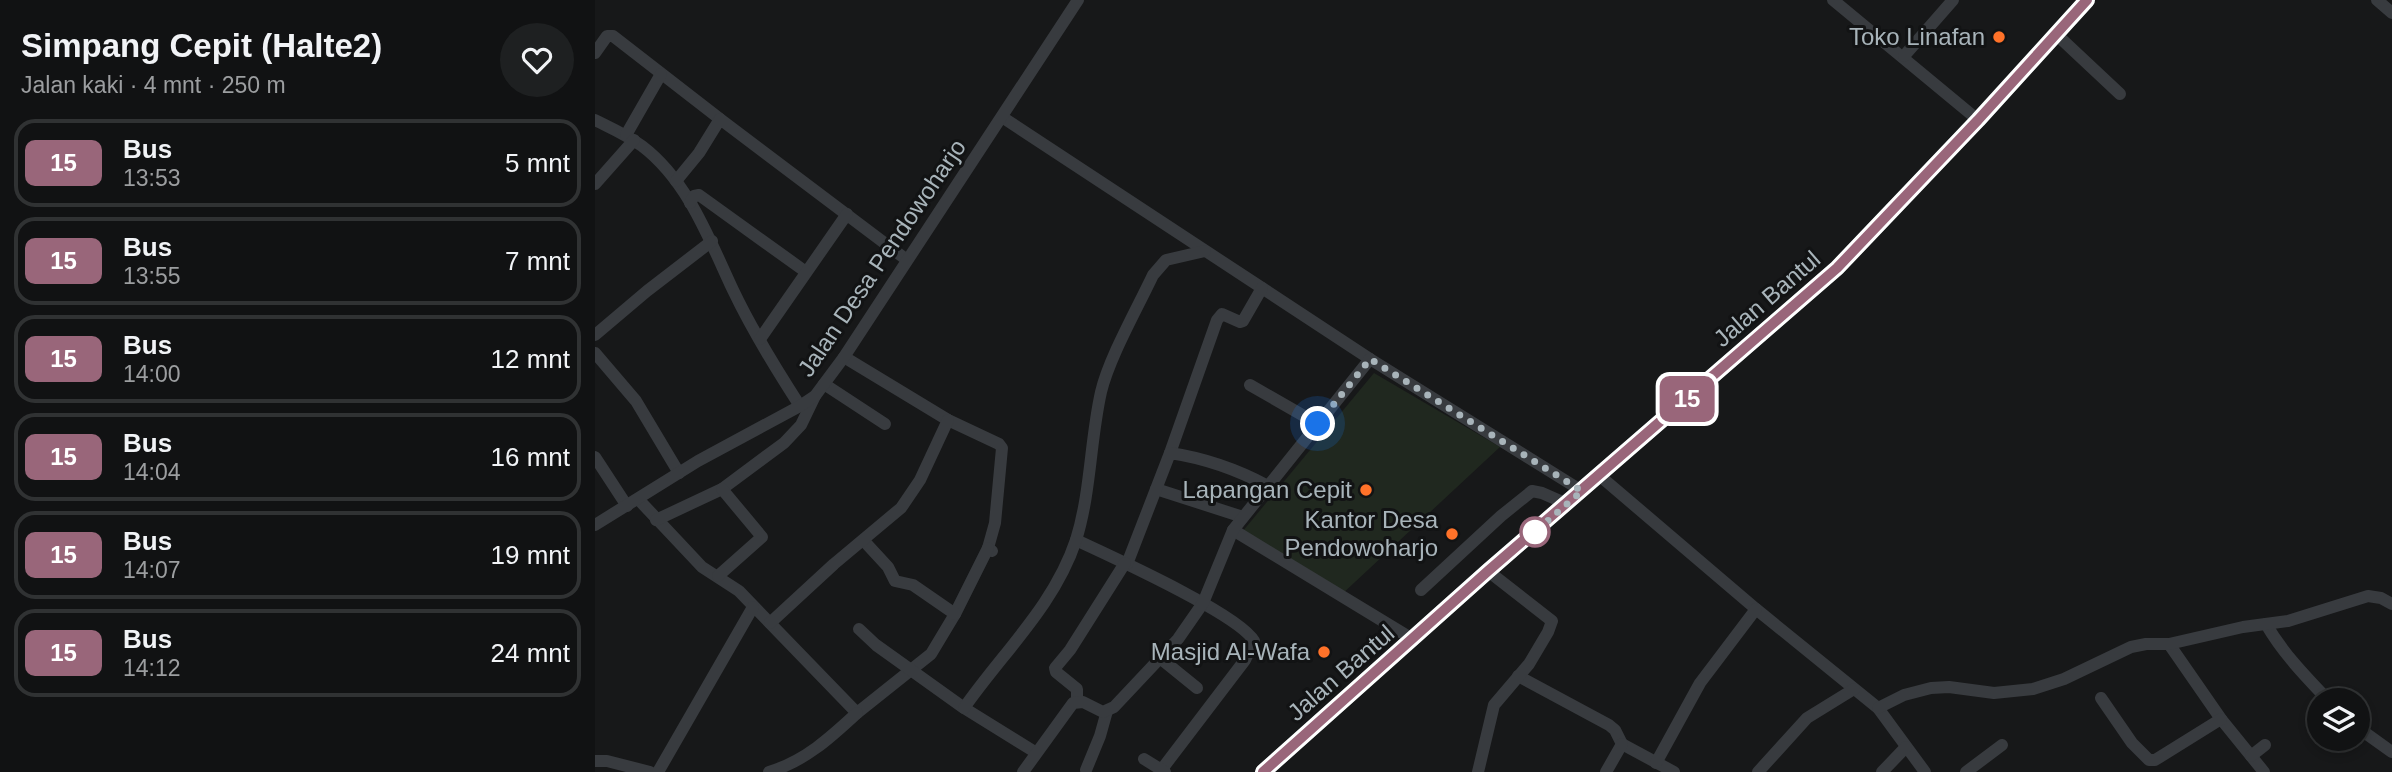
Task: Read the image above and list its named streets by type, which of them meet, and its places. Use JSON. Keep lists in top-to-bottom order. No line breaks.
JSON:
{"streets":{"main road":["Jalan Bantul"],"street":["Jalan Desa Pendowoharjo"]},"places":["Toko Linafan","Lapangan Cepit","Kantor Desa Pendowoharjo","Masjid Al-Wafa"],"lines":["bus line 15"],"page":{"heading":["Simpang Cepit (Halte2)","Jalan kaki · 4 mnt · 250 m"],"on_map":"15","list":[{"mark":"15","name":"Bus","note":"13:53","value":"5 mnt"},{"mark":"15","name":"Bus","note":"13:55","value":"7 mnt"},{"mark":"15","name":"Bus","note":"14:00","value":"12 mnt"},{"mark":"15","name":"Bus","note":"14:04","value":"16 mnt"},{"mark":"15","name":"Bus","note":"14:07","value":"19 mnt"},{"mark":"15","name":"Bus","note":"14:12","value":"24 mnt"}]}}
